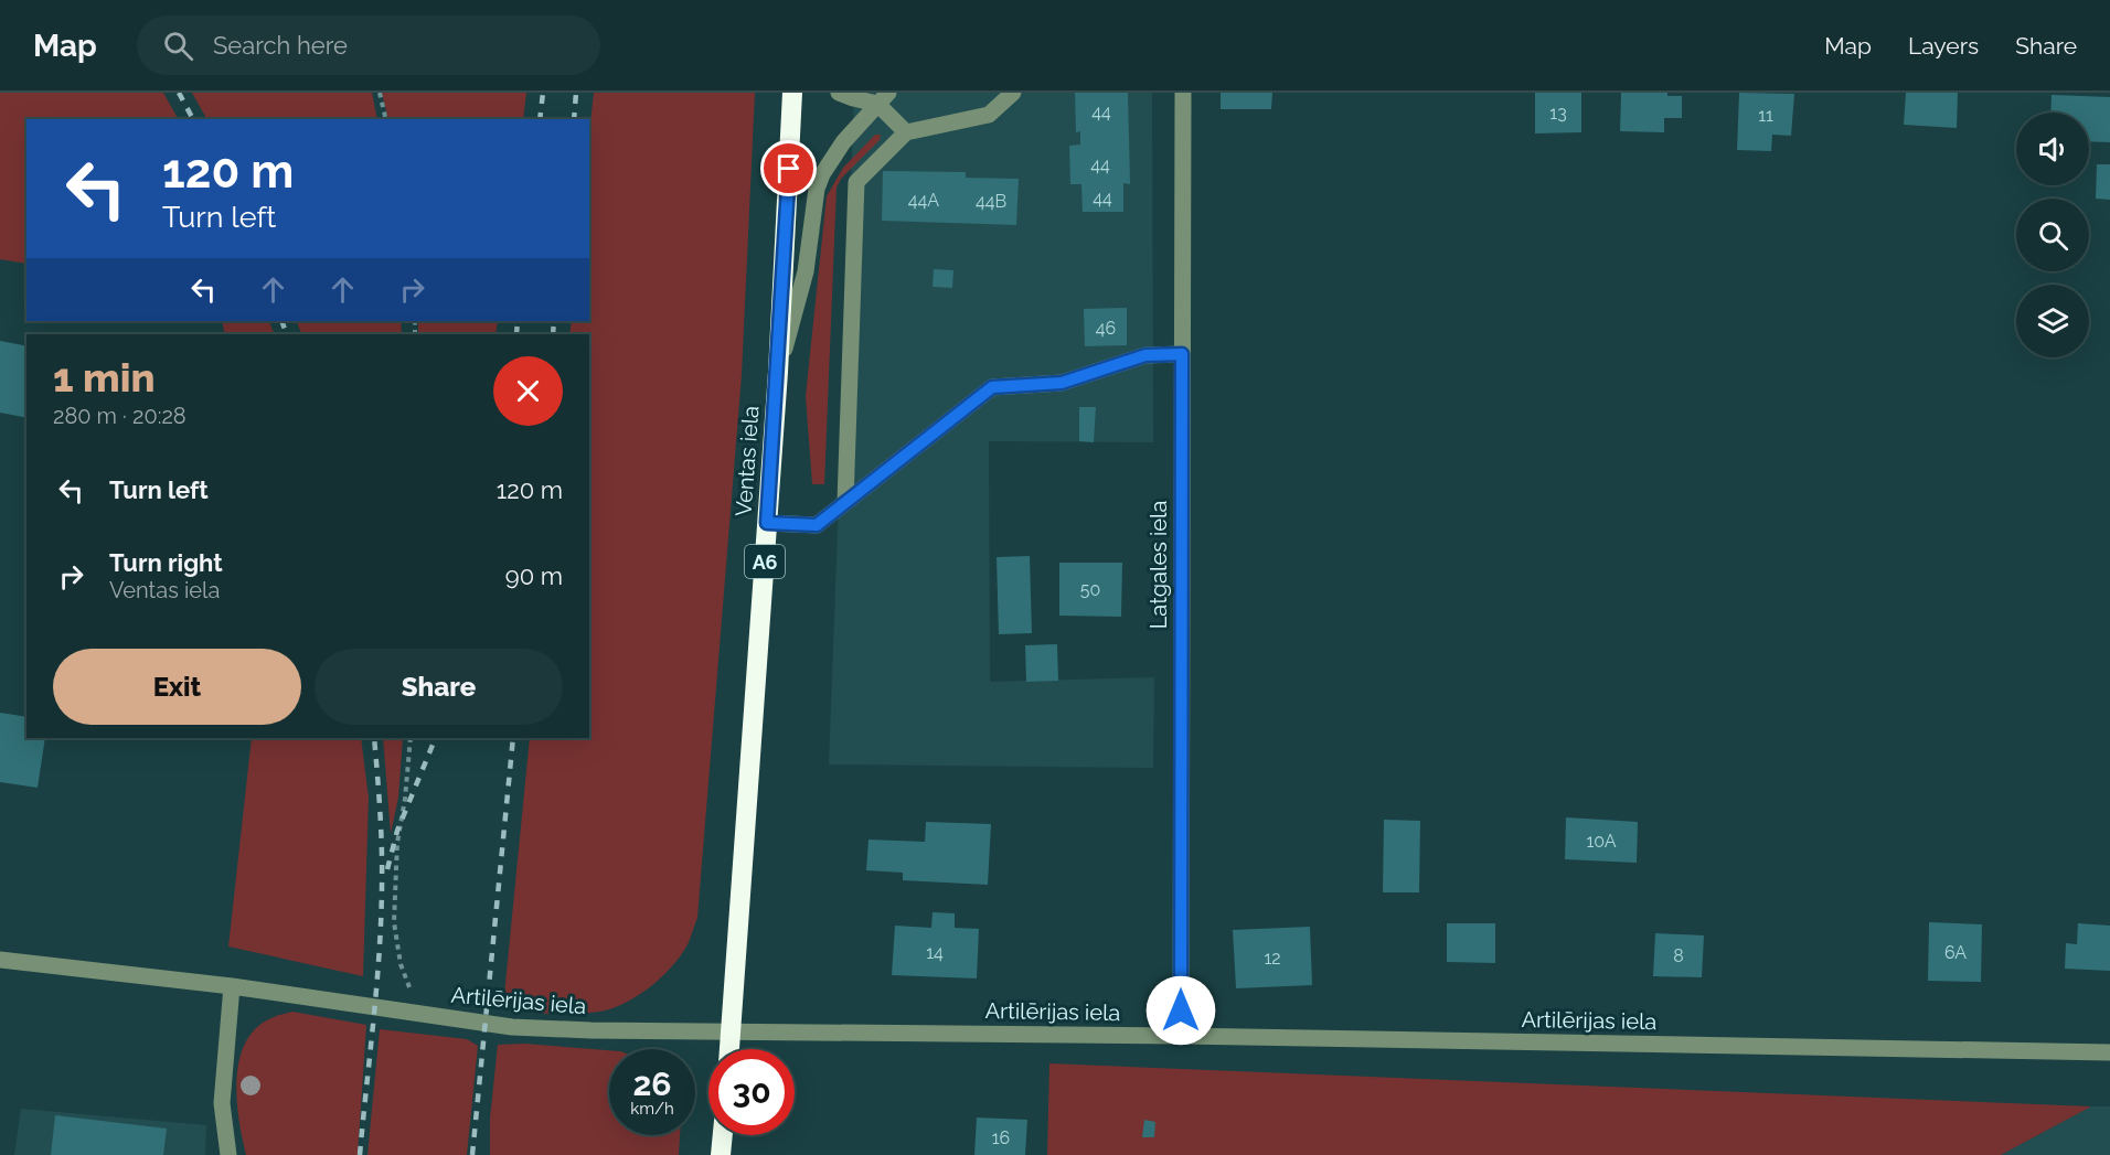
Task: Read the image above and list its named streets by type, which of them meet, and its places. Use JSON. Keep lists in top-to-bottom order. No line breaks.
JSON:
{"streets":{"highway":["Ventas iela","A6"],"street":["Latgales iela","Artilērijas iela"]},"crossings":[["Ventas iela","A6"],["Ventas iela","Artilērijas iela"],["A6","Artilērijas iela"],["Latgales iela","Artilērijas iela"]],"house_numbers":["44","13","11","44","44","44A","44B","46","50","10A","14","6A","8","12","16"],"page":{"header":"Map","search":"Search here","nav":["Map","Layers","Share"],"turn":["120 m","Turn left"],"heading":["1 min","280 m · 20:28"],"list":[{"name":"Turn left","value":"120 m"},{"name":"Turn right","note":"Ventas iela","value":"90 m"}],"buttons":["Exit","Share"],"speed":"26 km/h","limit":"30"}}
